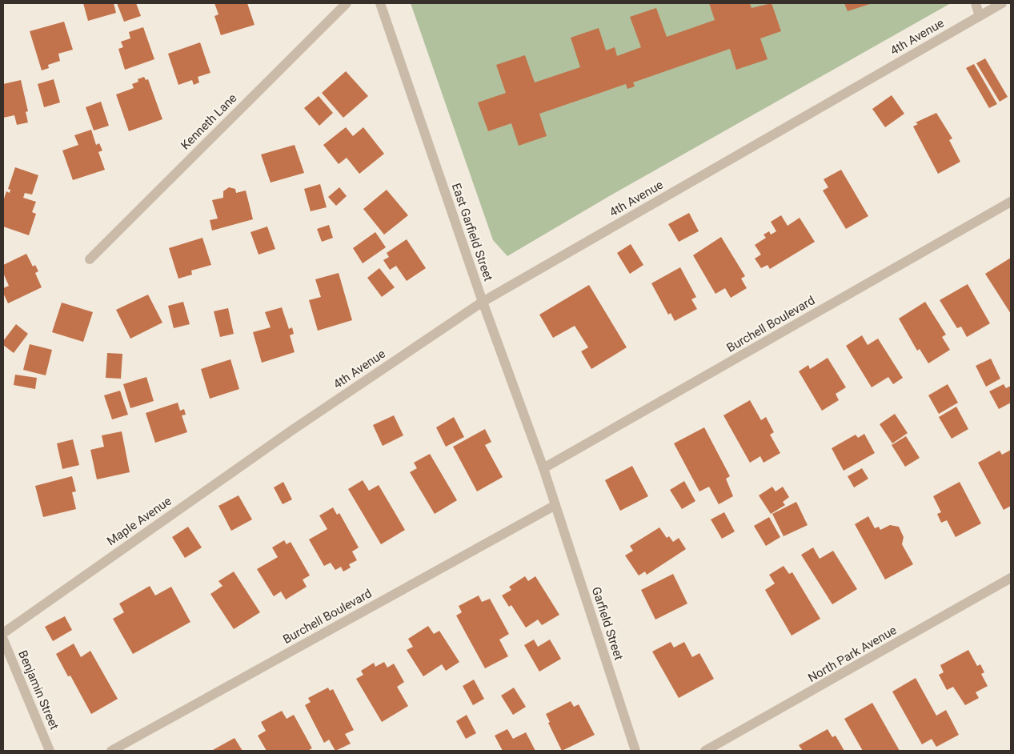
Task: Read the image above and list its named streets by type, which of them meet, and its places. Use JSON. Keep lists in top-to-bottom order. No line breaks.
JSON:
{"streets":{"street":["4th Avenue","Kenneth Lane","East Garfield Street","Burchell Boulevard","Maple Avenue","Garfield Street","North Park Avenue","Benjamin Street"]},"crossings":[["4th Avenue","East Garfield Street"],["4th Avenue","Maple Avenue"],["East Garfield Street","Burchell Boulevard"],["East Garfield Street","Garfield Street"],["Burchell Boulevard","Garfield Street"]]}
